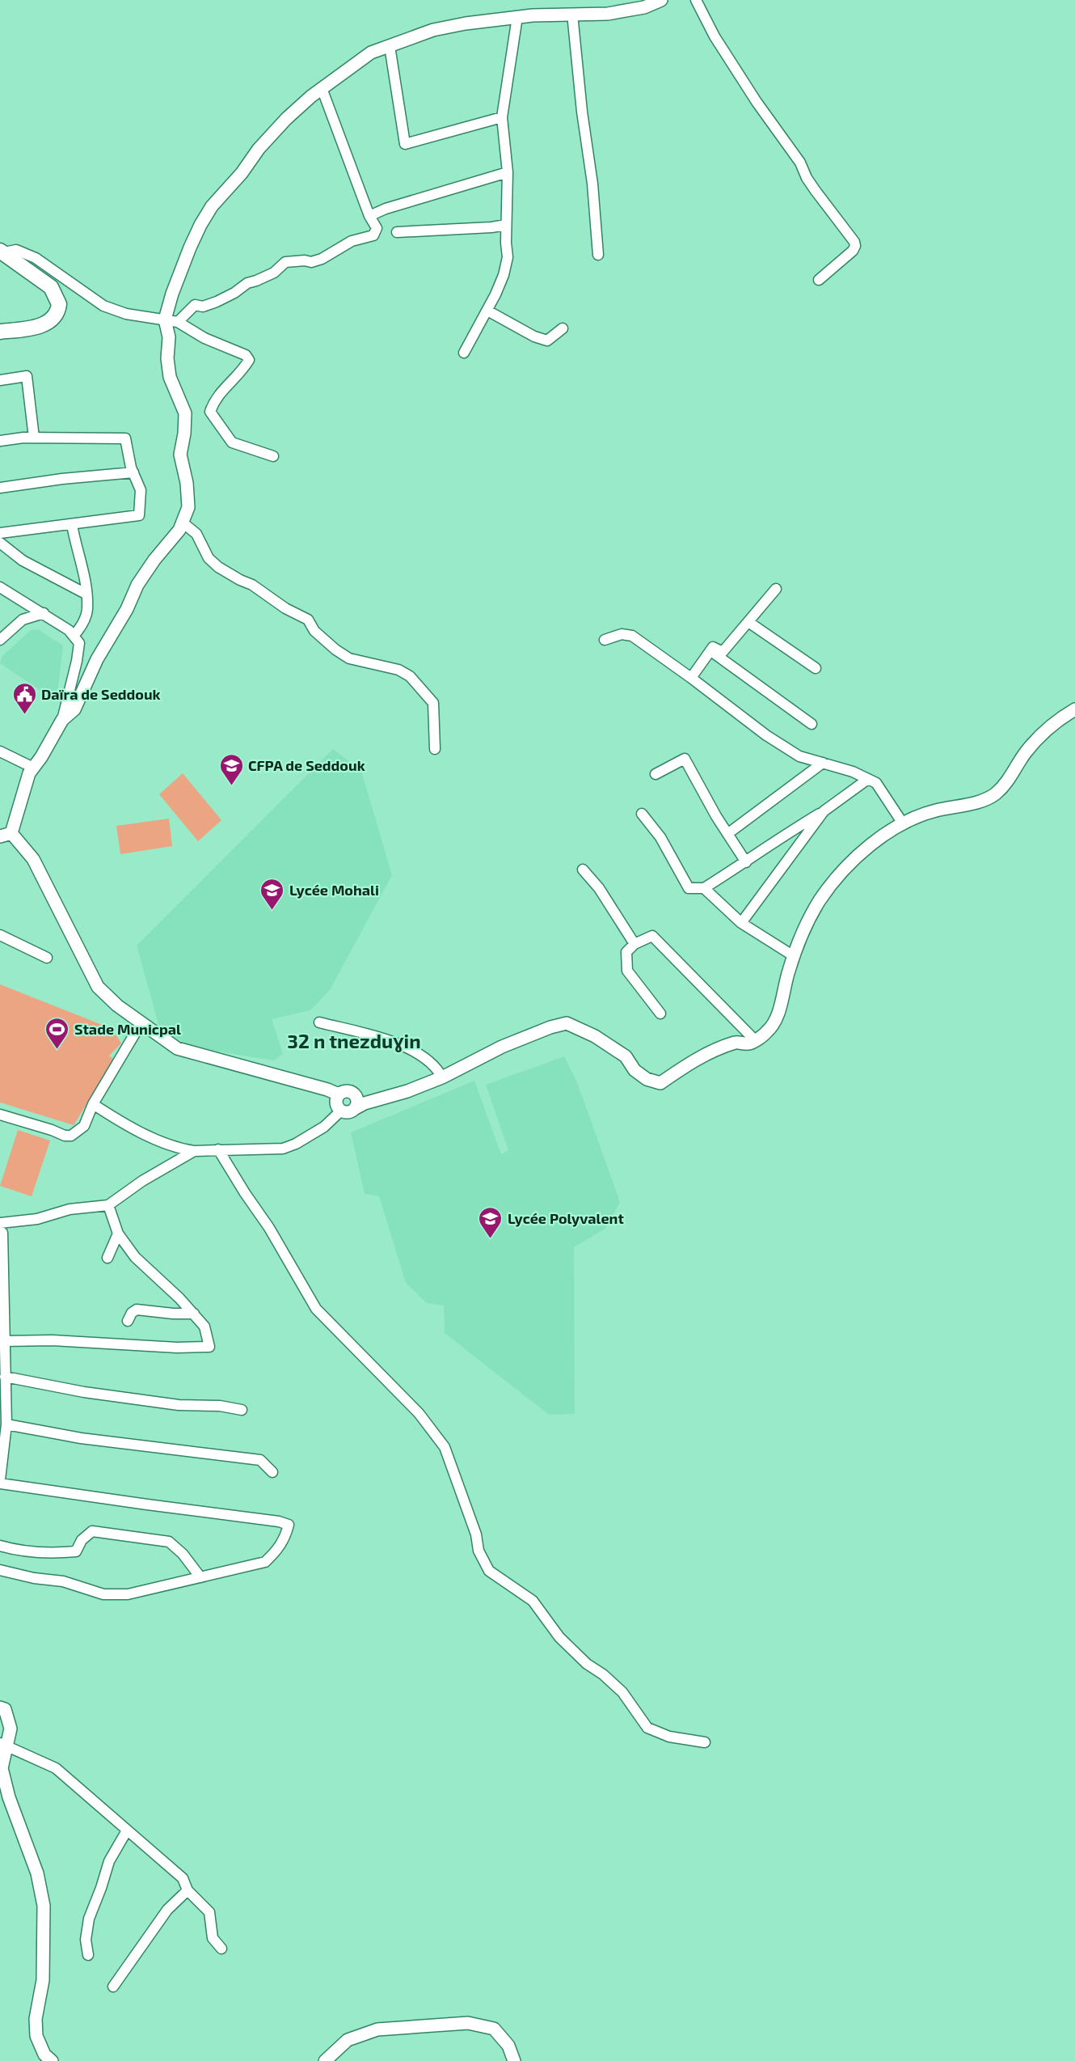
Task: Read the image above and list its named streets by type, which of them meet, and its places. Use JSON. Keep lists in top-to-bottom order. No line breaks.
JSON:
{"districts":["32 n tnezduɣin"],"places":{"public building":["Daïra de Seddouk"],"school or university":["CFPA de Seddouk","Lycée Mohali","Lycée Polyvalent"],"sports":["Stade Municpal"]}}
